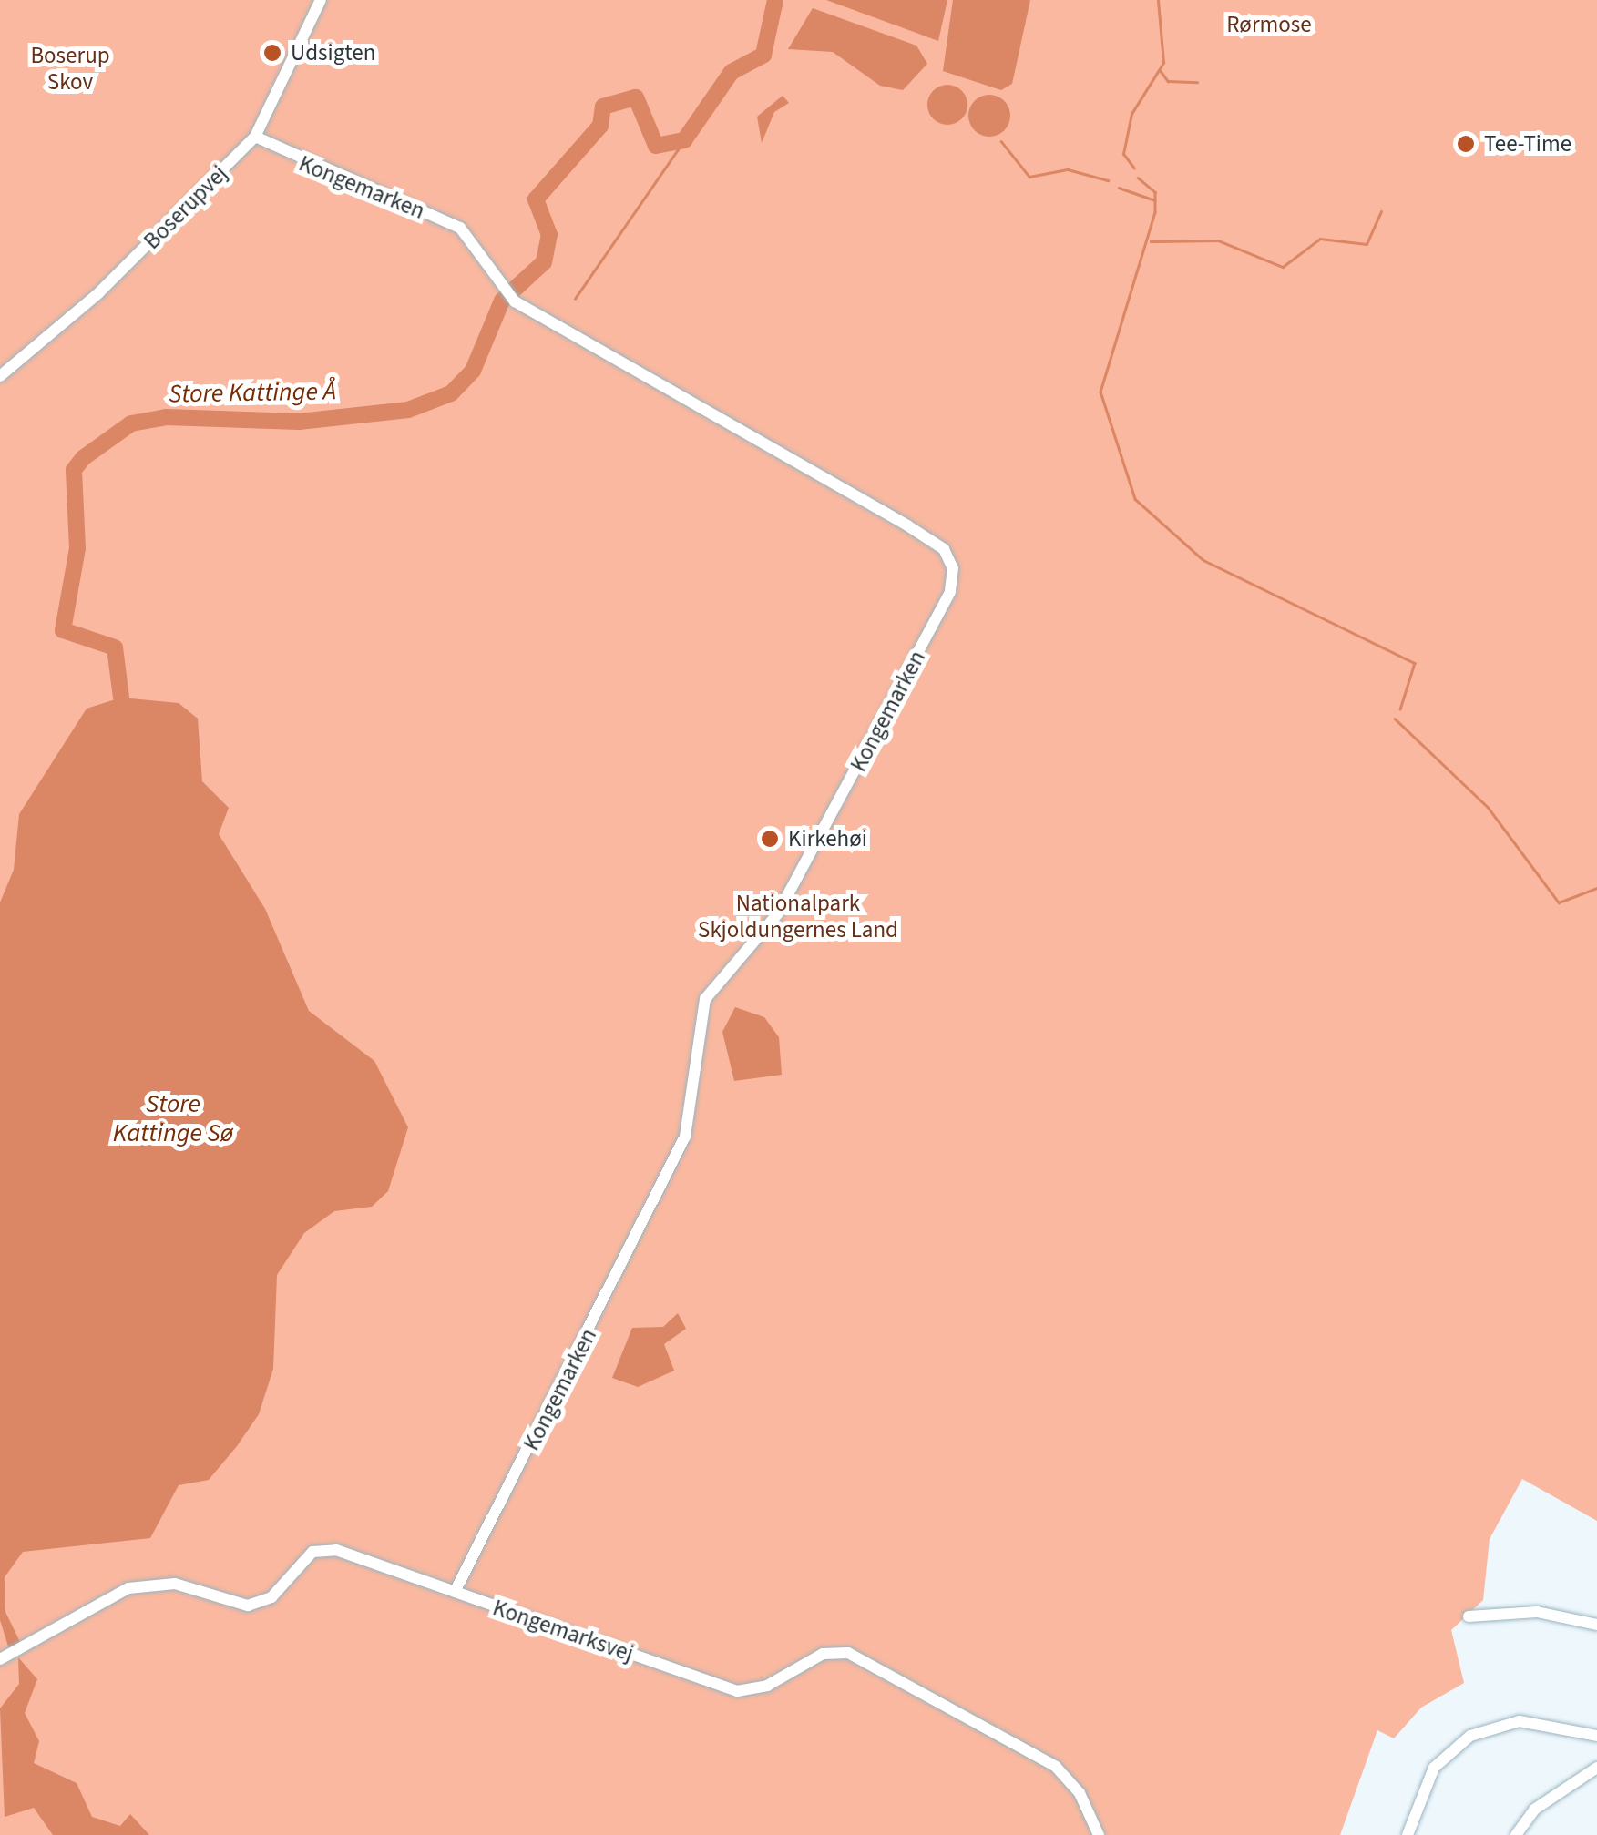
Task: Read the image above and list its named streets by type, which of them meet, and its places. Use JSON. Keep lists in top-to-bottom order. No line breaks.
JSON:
{"streets":{"street":["Kongemarken","Boserupvej","Kongemarksvej"]},"crossings":[["Kongemarken","Boserupvej"],["Kongemarken","Kongemarksvej"]],"water":["Store Kattinge Å","Store Kattinge Sø"],"parks":["Rørmose","Boserup Skov","Nationalpark Skjoldungernes Land"],"places":["Udsigten","Tee-Time","Kirkehøi"]}
